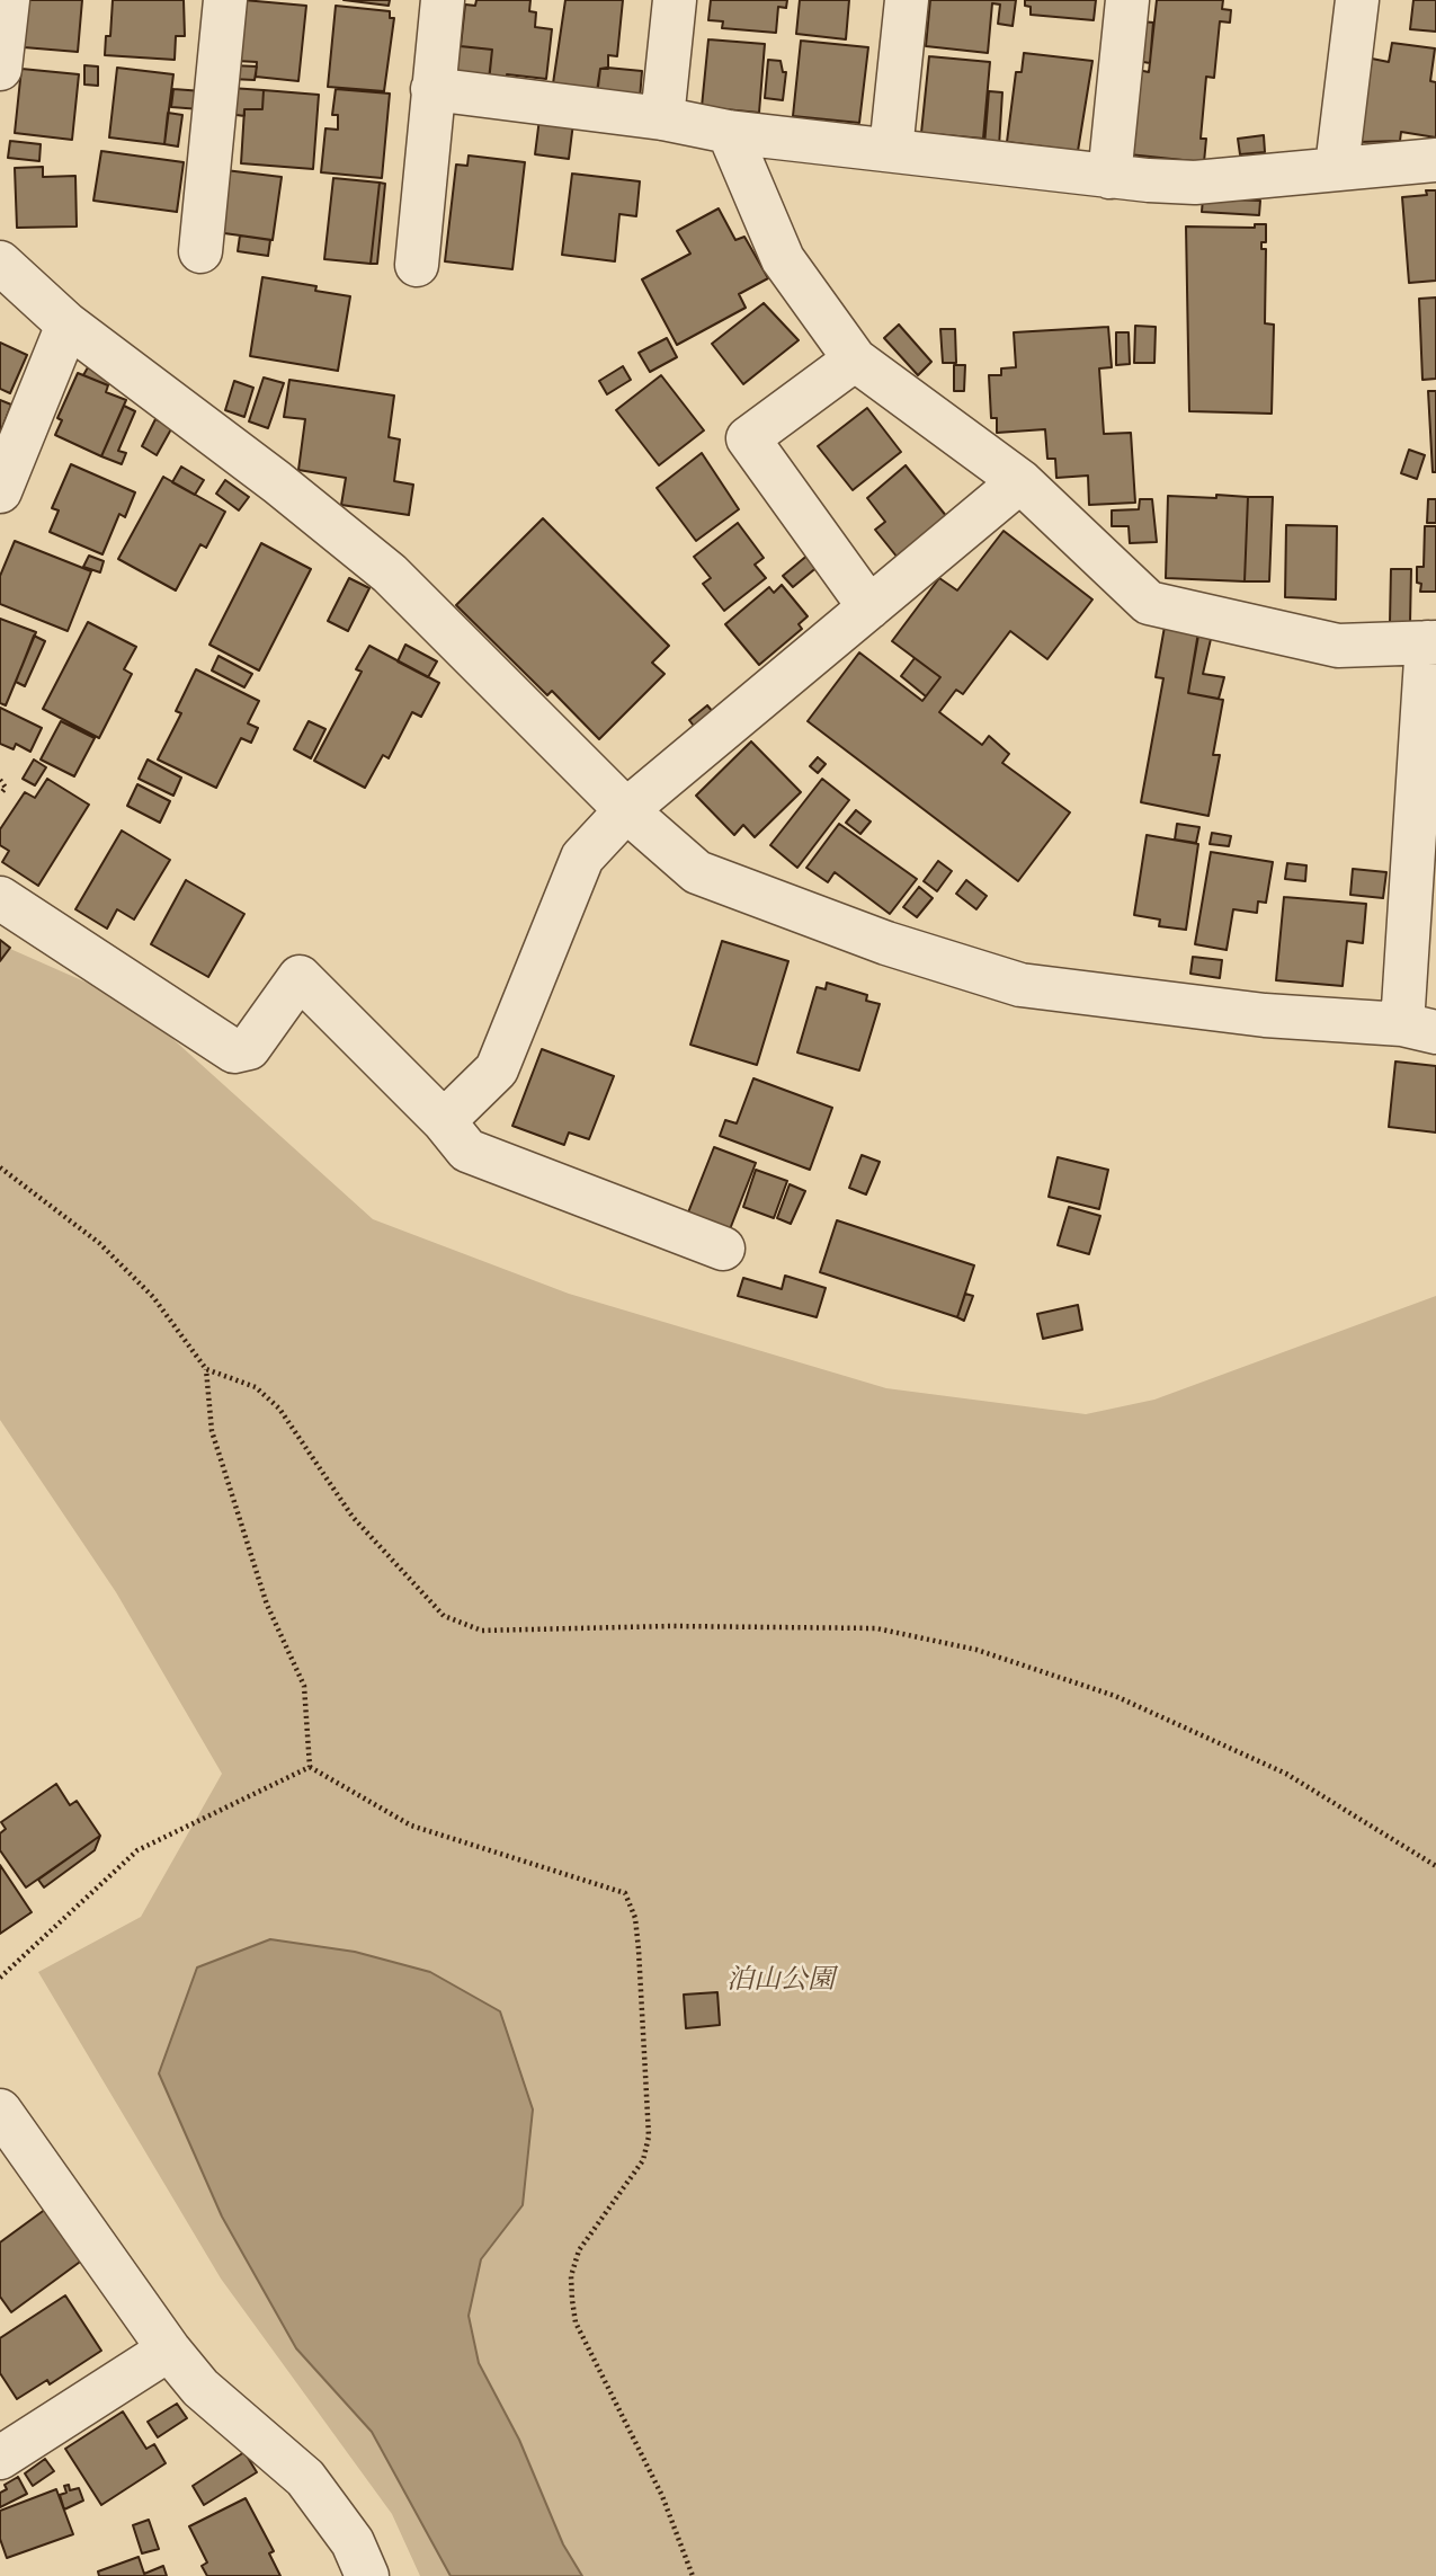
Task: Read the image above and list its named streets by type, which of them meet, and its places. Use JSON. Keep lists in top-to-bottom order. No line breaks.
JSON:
{"parks":["泊山公園"]}
